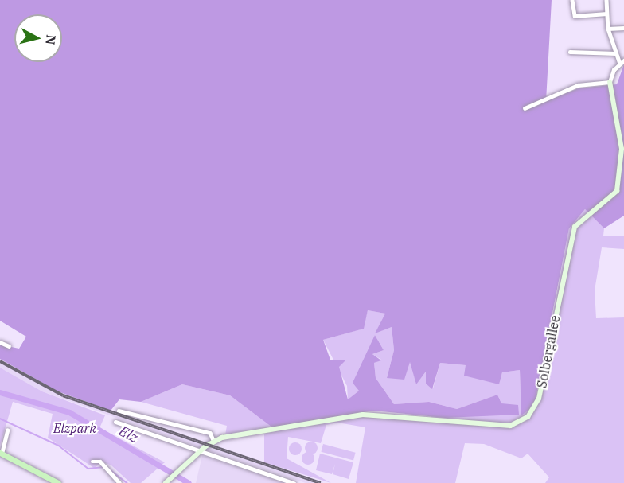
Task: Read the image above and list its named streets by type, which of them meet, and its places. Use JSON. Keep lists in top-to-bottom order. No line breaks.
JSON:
{"streets":{"street":["Solbergallee"]},"water":["Elz"],"parks":["Elzpark"],"north":"right"}
